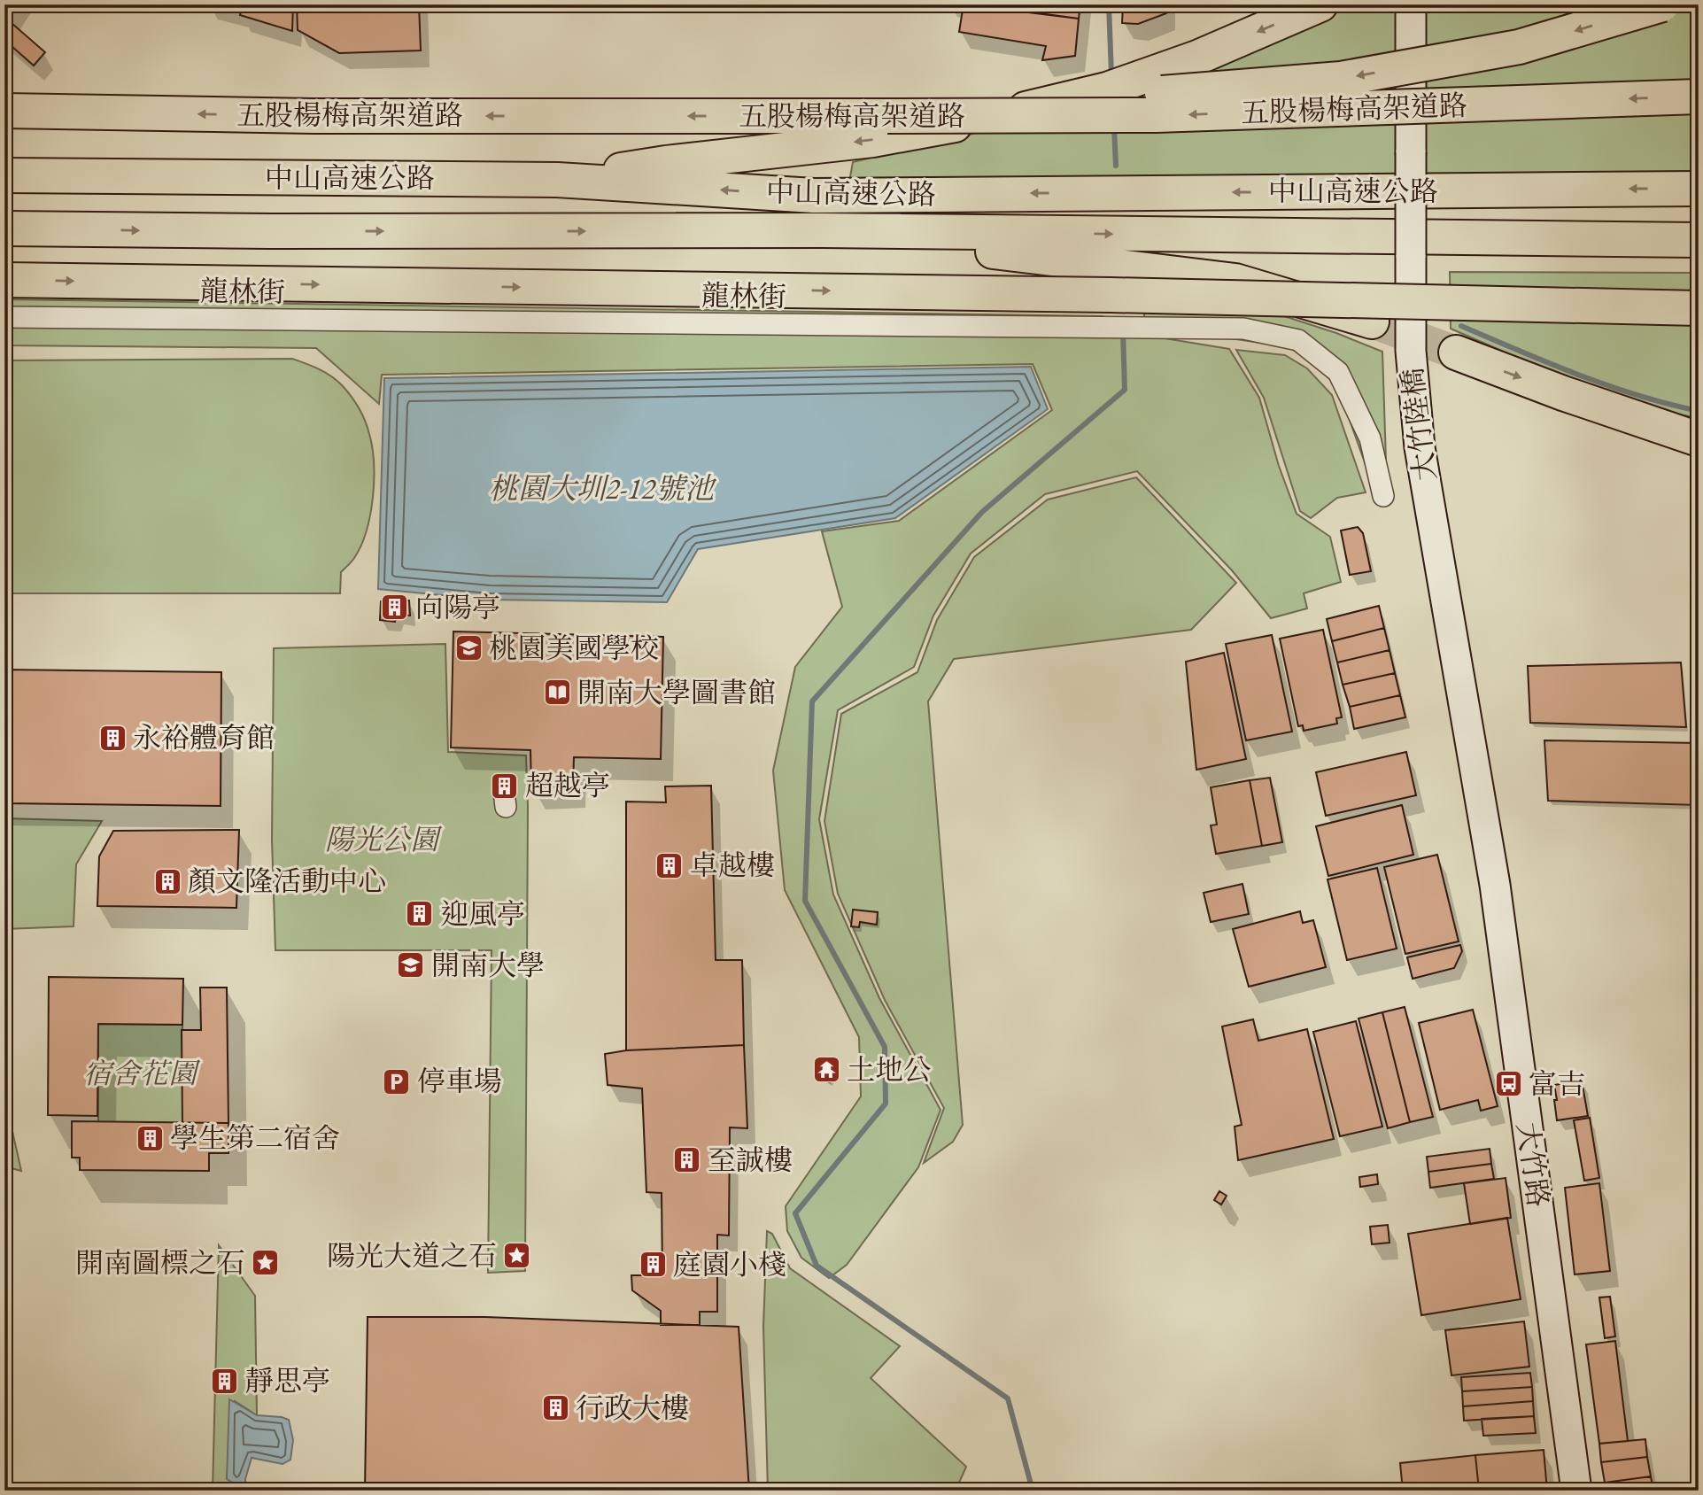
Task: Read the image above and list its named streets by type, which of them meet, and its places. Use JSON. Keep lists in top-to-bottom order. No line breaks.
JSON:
{"streets":{"highway":["五股楊梅高架道路","中山高速公路"],"main road":["大竹陸橋","大竹路"],"street":["龍林街"]},"crossings":[["大竹陸橋","大竹路"]],"water":["桃園大圳2-12號池"],"parks":["陽光公園","宿舍花園"],"places":{"building":["向陽亭","永裕體育館","超越亭","卓越樓","顏文隆活動中心","迎風亭","學生第二宿舍","至誠樓","庭園小棧","靜思亭","行政大樓"],"school or university":["桃園美國學校","開南大學"],"library":["開南大學圖書館"],"temple":["土地公"],"parking":["停車場"],"bus stop":["富吉"],"place":["陽光大道之石","開南圖標之石"]}}
